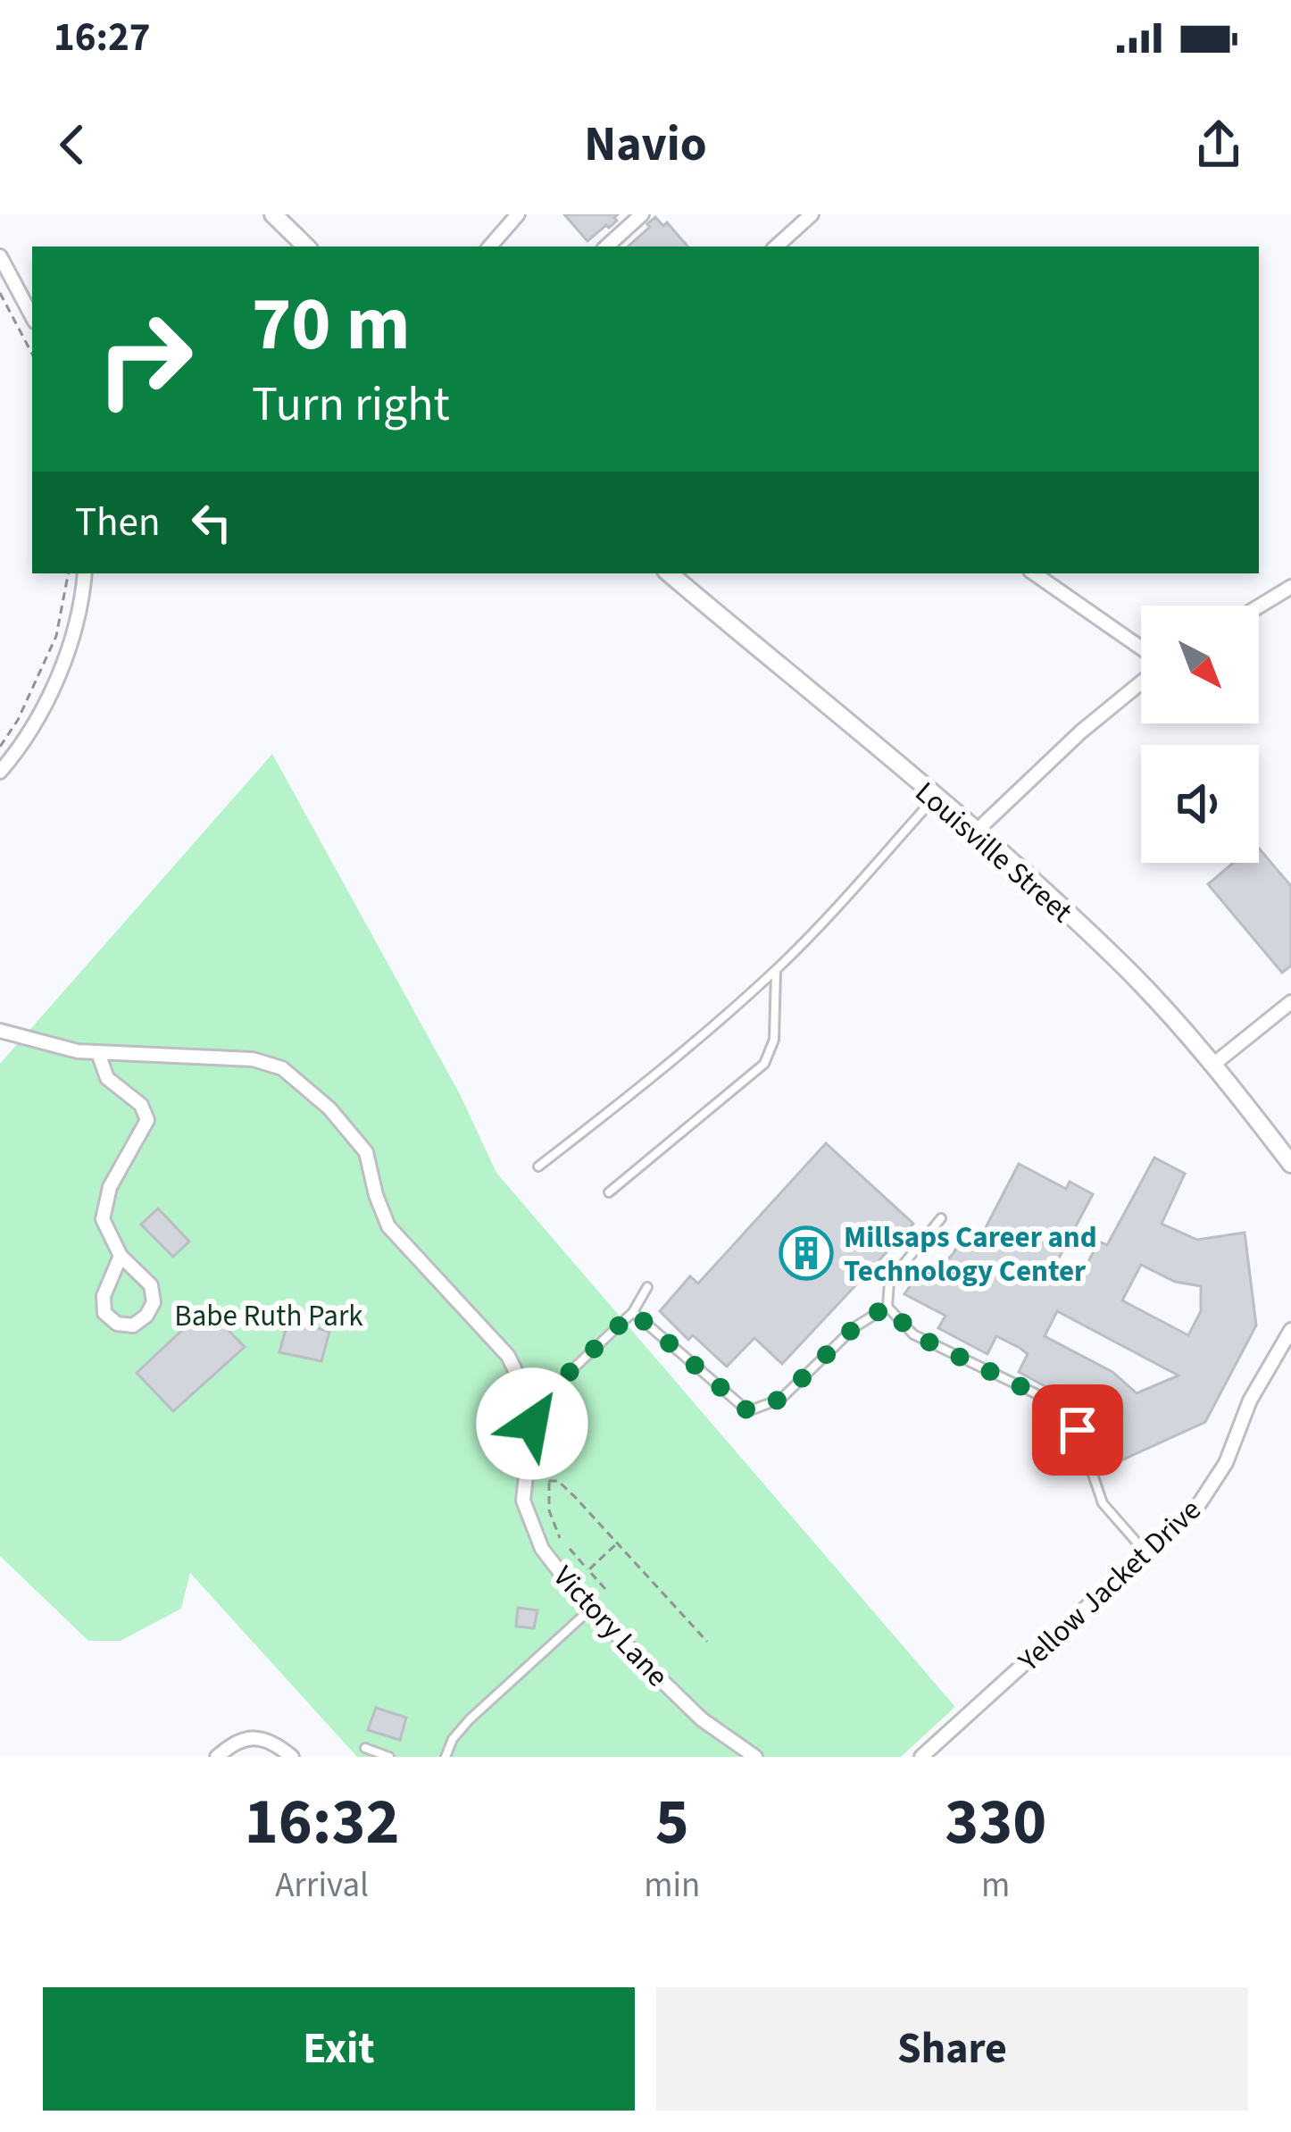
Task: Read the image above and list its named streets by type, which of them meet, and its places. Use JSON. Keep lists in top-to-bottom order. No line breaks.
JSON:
{"streets":{"main road":["Louisville Street"],"street":["Yellow Jacket Drive","Victory Lane"]},"parks":["Babe Ruth Park"],"places":{"building":["Millsaps Career and Technology Center"]},"north":"bottom right","page":{"status":"16:27","header":"Navio","turn":["70 m","Turn right"],"then":"Then","eta":["16:32","Arrival","5","min","330","m"],"buttons":["Exit","Share"]}}
